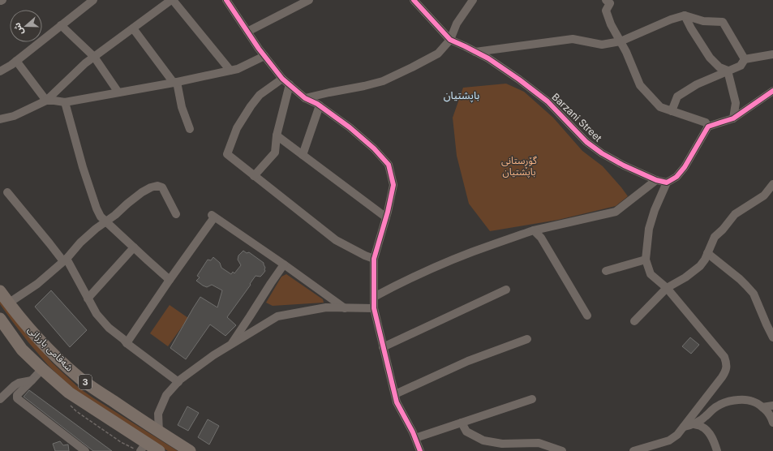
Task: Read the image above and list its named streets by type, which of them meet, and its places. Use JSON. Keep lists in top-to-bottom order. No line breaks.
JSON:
{"streets":{"highway":["شەقامی بارزانی","3"],"street":["Barzani Street"]},"districts":["باپشتیان"],"parks":["گۆڕستانی باپشتیان"],"north":"left"}
